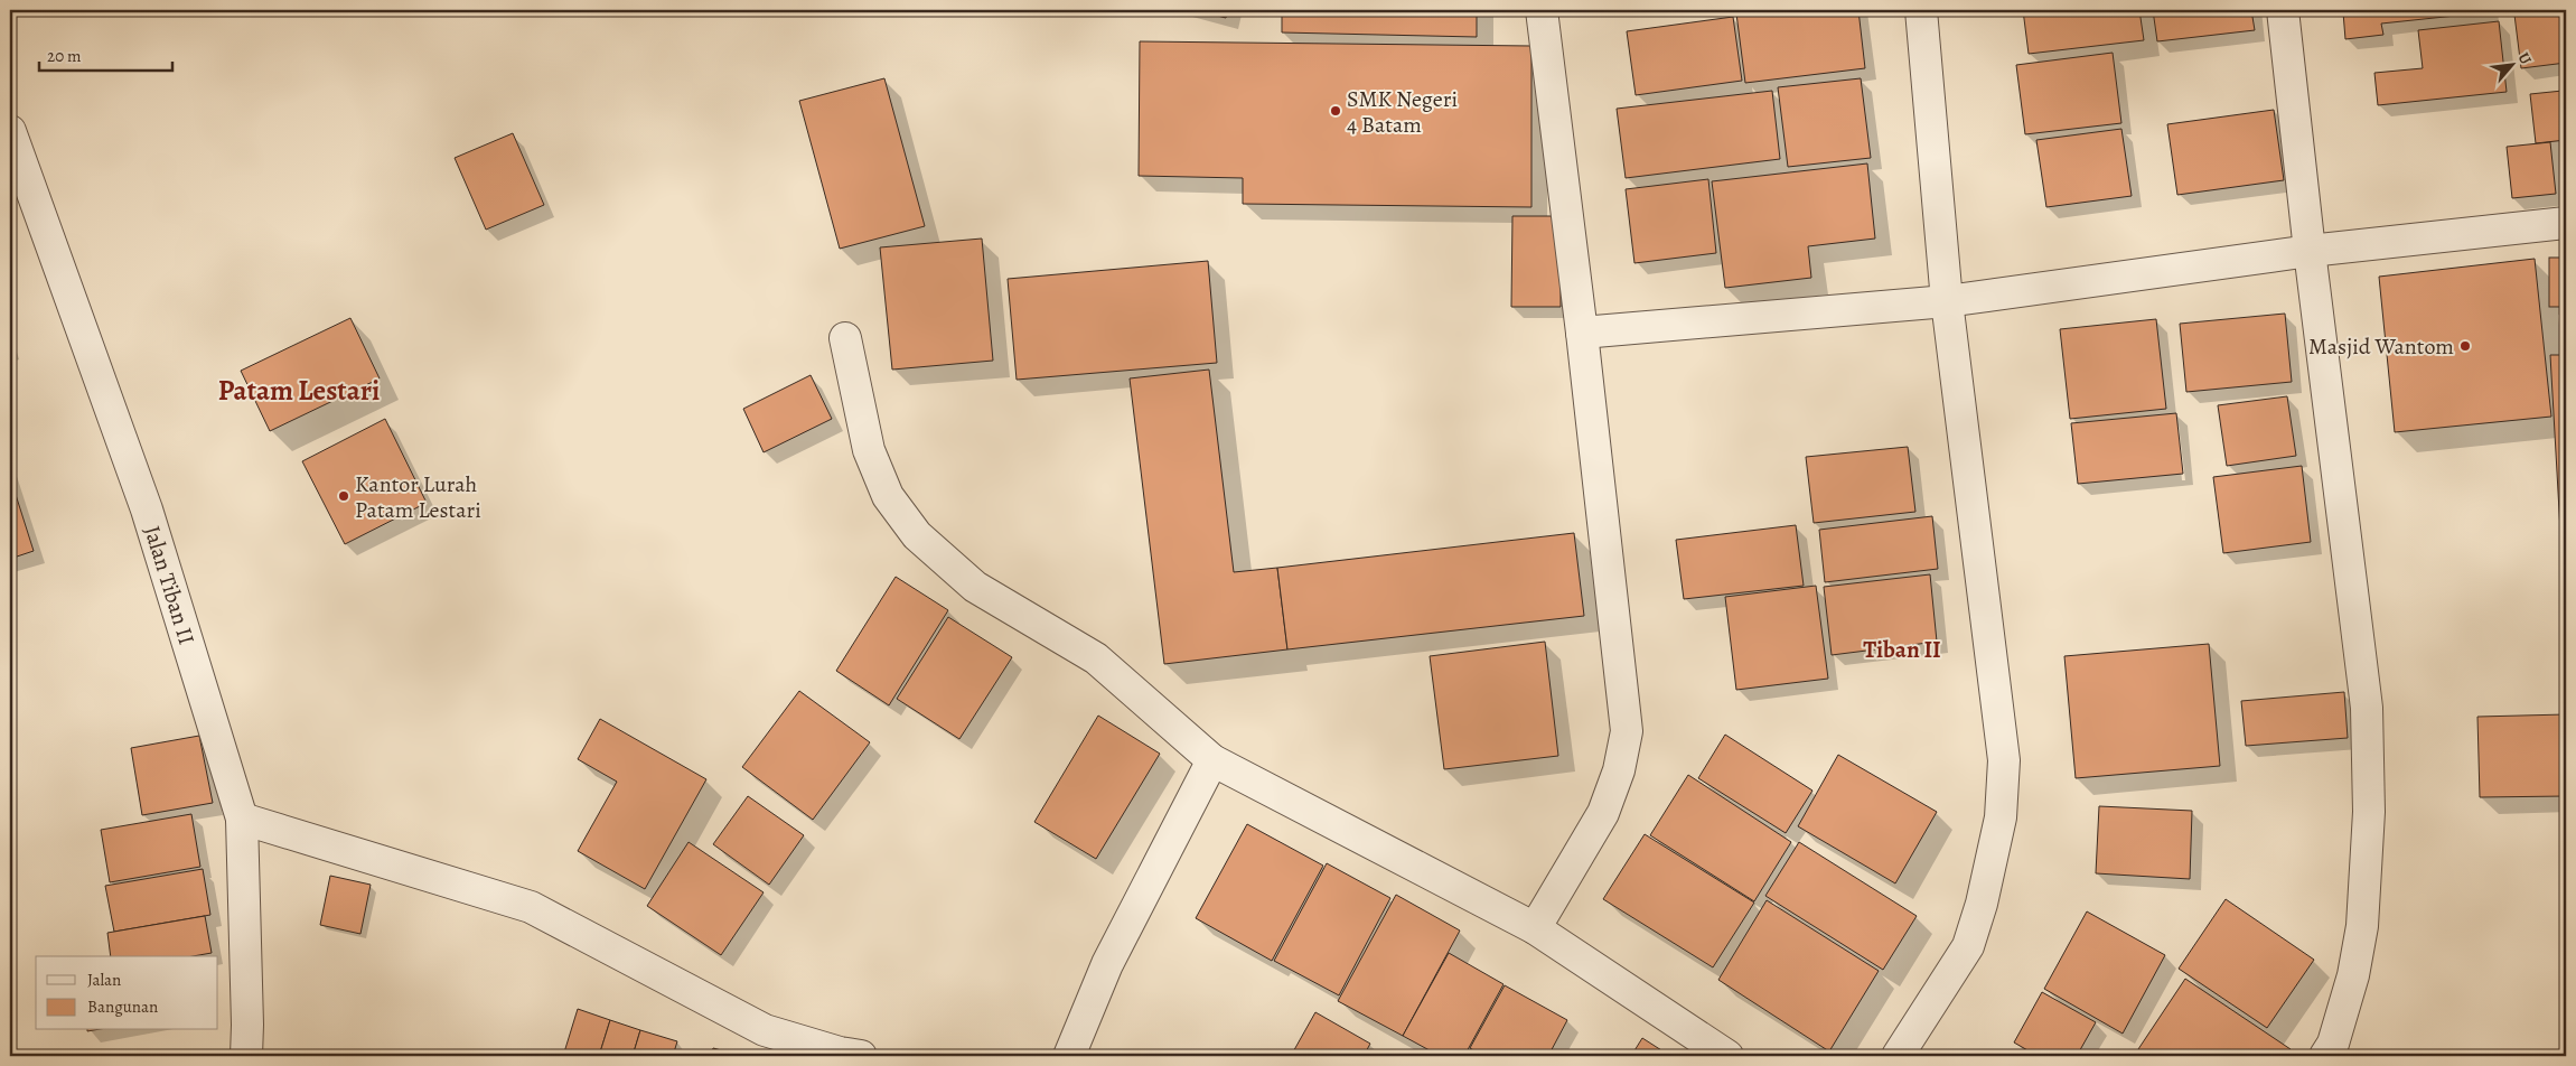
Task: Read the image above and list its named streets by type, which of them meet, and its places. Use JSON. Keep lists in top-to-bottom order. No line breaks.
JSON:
{"streets":{"street":["Jalan Tiban II"]},"districts":["Patam Lestari","Tiban II"],"places":["SMK Negeri 4 Batam","Masjid Wantom","Kantor Lurah Patam Lestari"],"legend":["Jalan","Bangunan"],"scale_bar":"20 m","north":"top right"}
